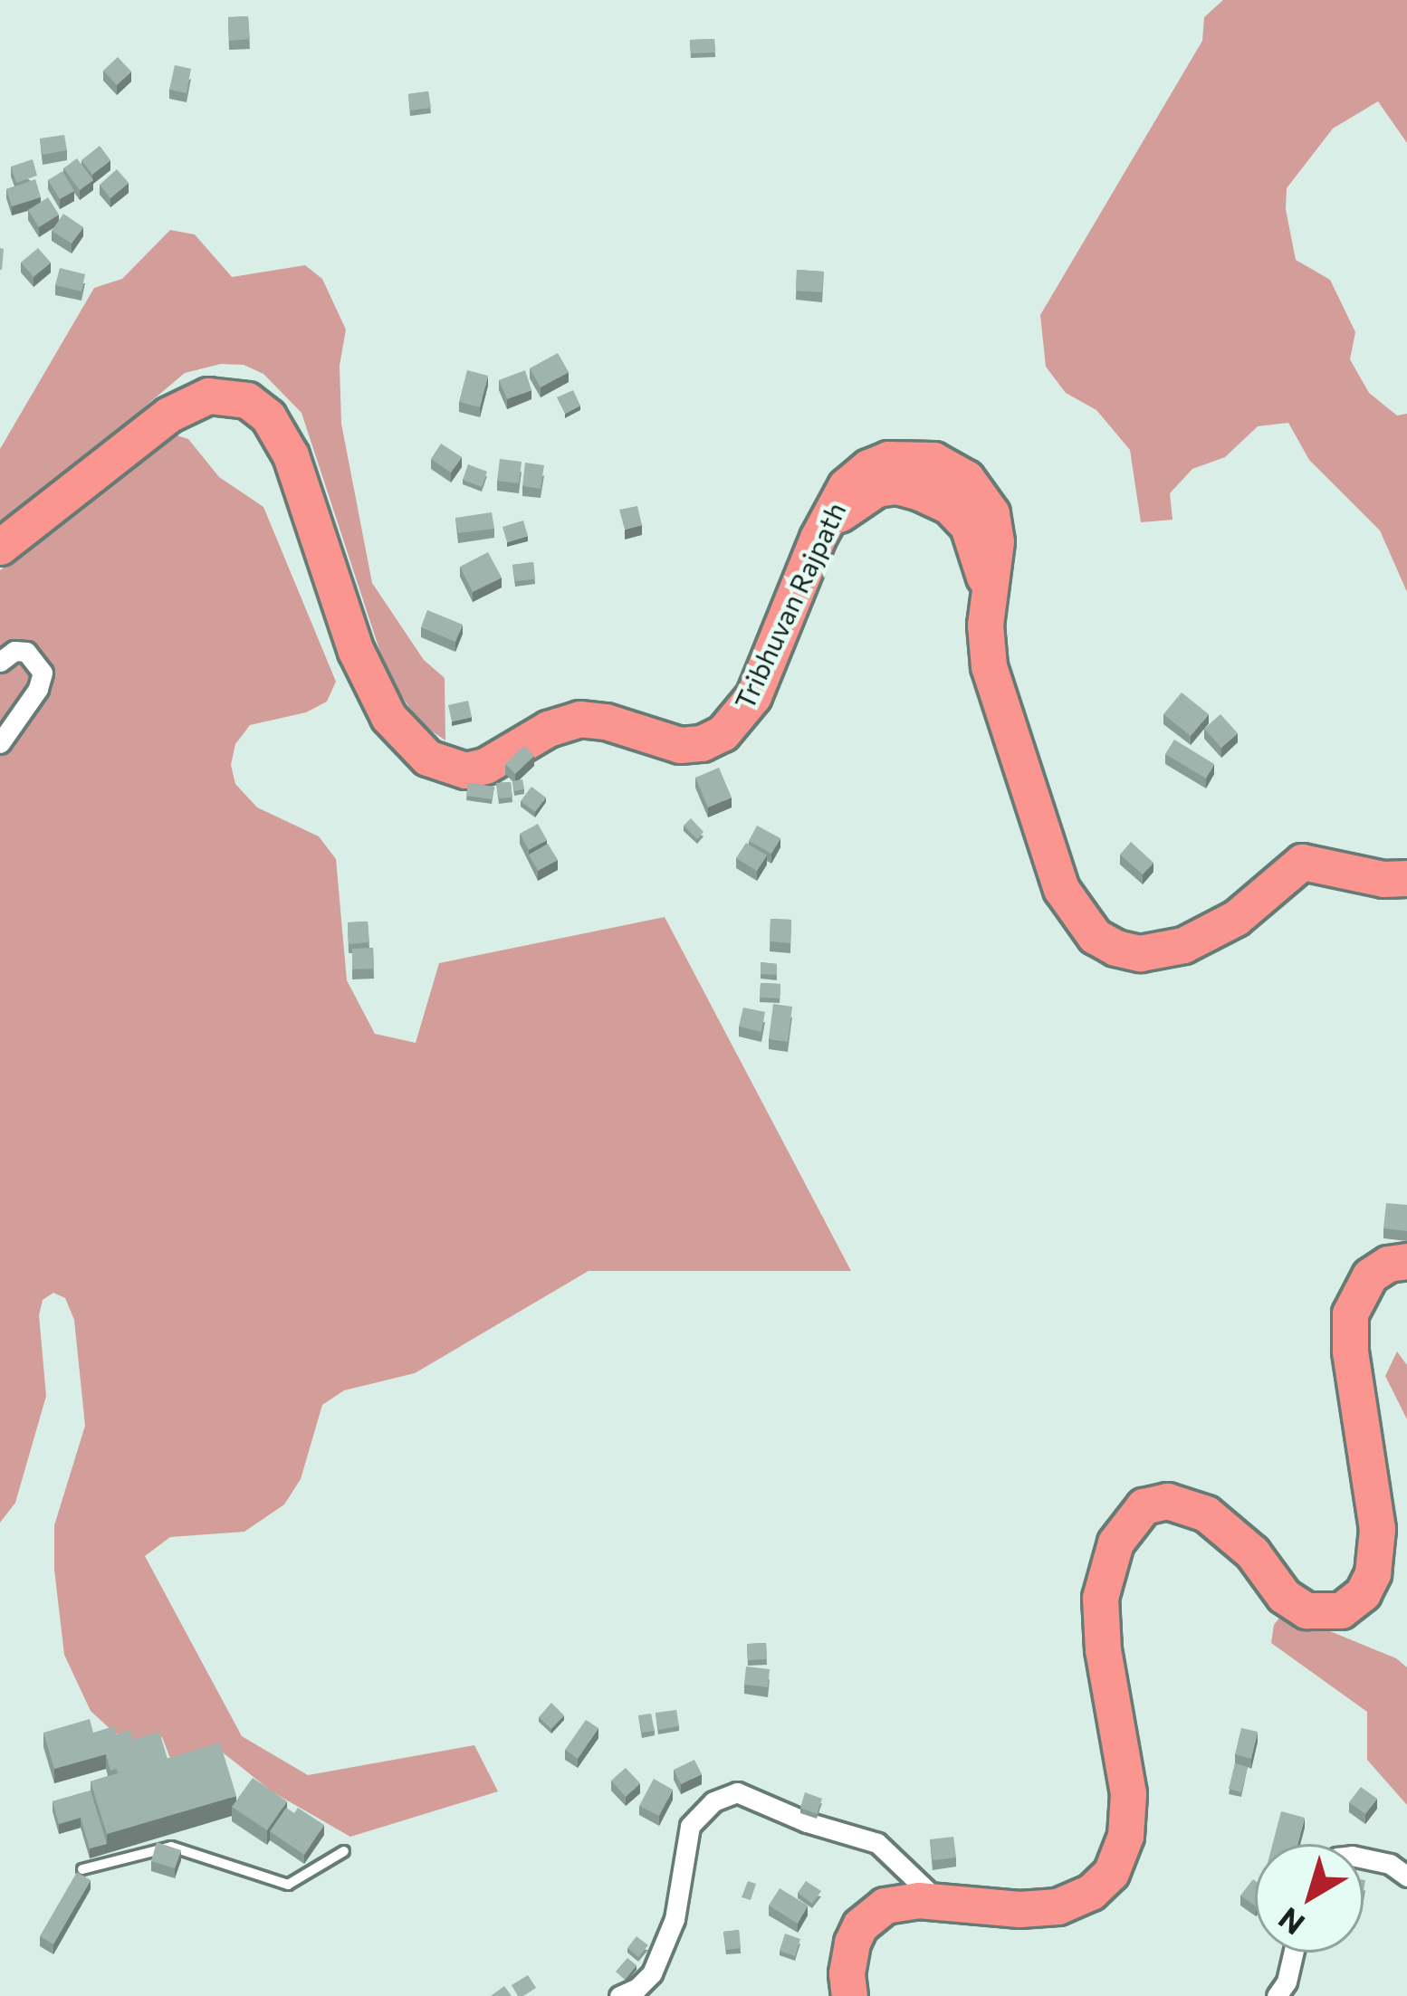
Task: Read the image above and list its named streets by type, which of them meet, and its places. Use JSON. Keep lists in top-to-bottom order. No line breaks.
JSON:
{"streets":{"highway":["Tribhuvan Rajpath"]},"north":"bottom left"}
